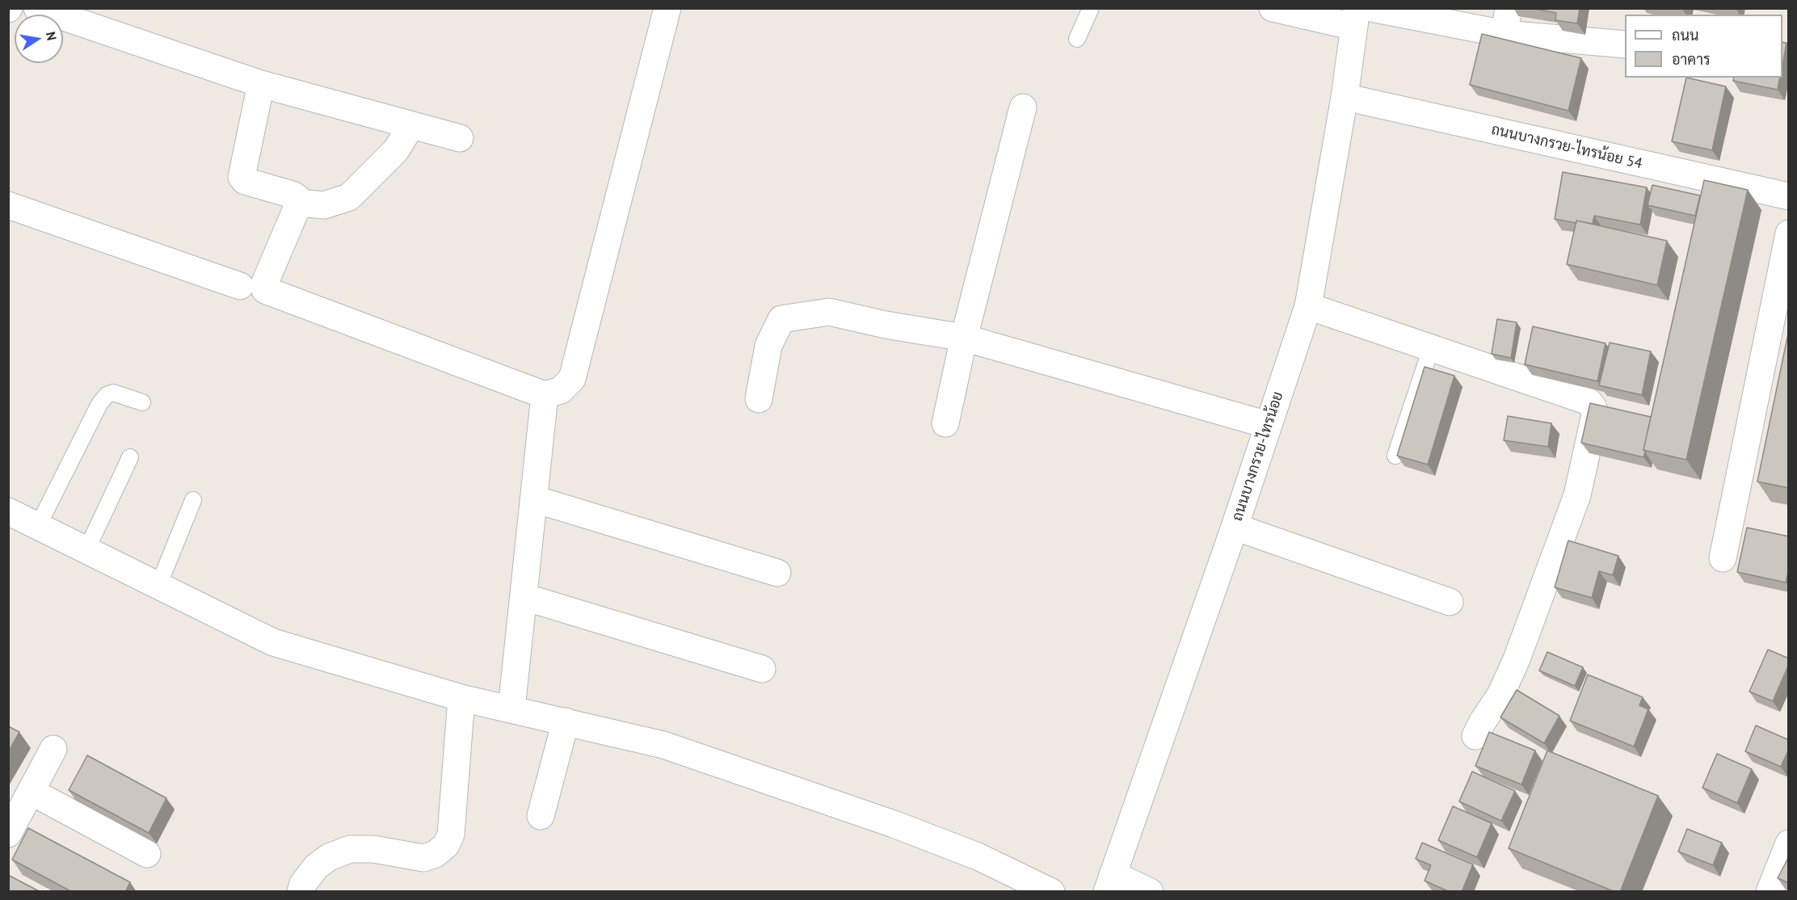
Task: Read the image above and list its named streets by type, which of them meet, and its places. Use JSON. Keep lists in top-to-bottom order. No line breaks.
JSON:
{"streets":{"street":["ถนนบางกรวย-ไทรน้อย 54","ถนนบางกรวย-ไทรน้อย"]},"crossings":[["ถนนบางกรวย-ไทรน้อย 54","ถนนบางกรวย-ไทรน้อย"]],"legend":["ถนน","อาคาร"],"north":"right"}
